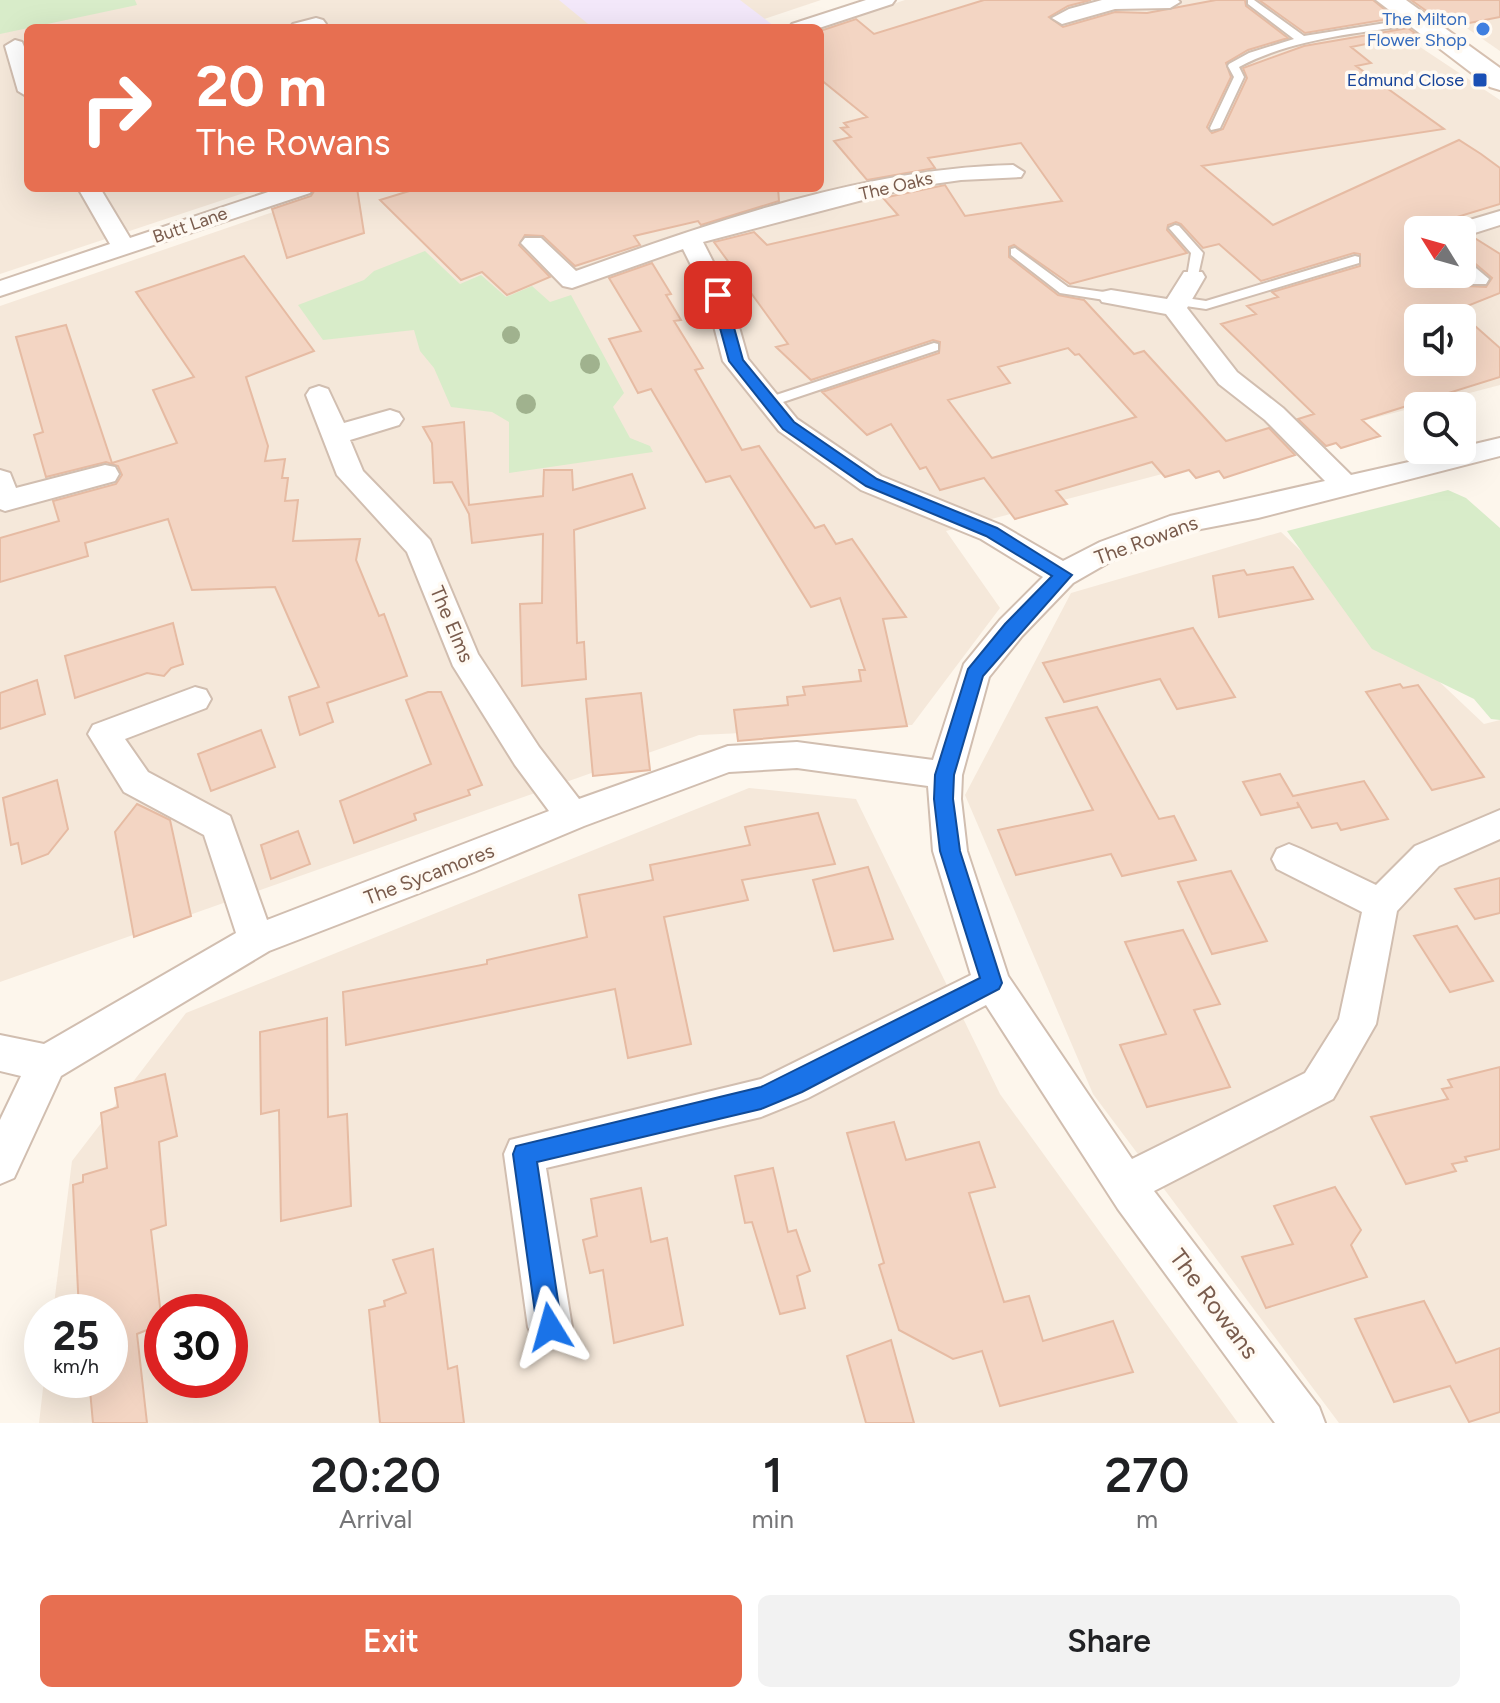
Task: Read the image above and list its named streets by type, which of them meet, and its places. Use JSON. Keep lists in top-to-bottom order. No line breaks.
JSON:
{"streets":{"street":["The Oaks","Butt Lane","The Rowans","The Elms","The Sycamores"]},"crossings":[["The Rowans","The Sycamores"],["The Elms","The Sycamores"]],"places":{"other":["The Milton Flower Shop"],"transit":["Edmund Close"]},"north":"top left","page":{"turn":["20 m","The Rowans"],"speed":"25 km/h","limit":"30","eta":["20:20","Arrival","1","min","270","m"],"buttons":["Exit","Share"]}}
